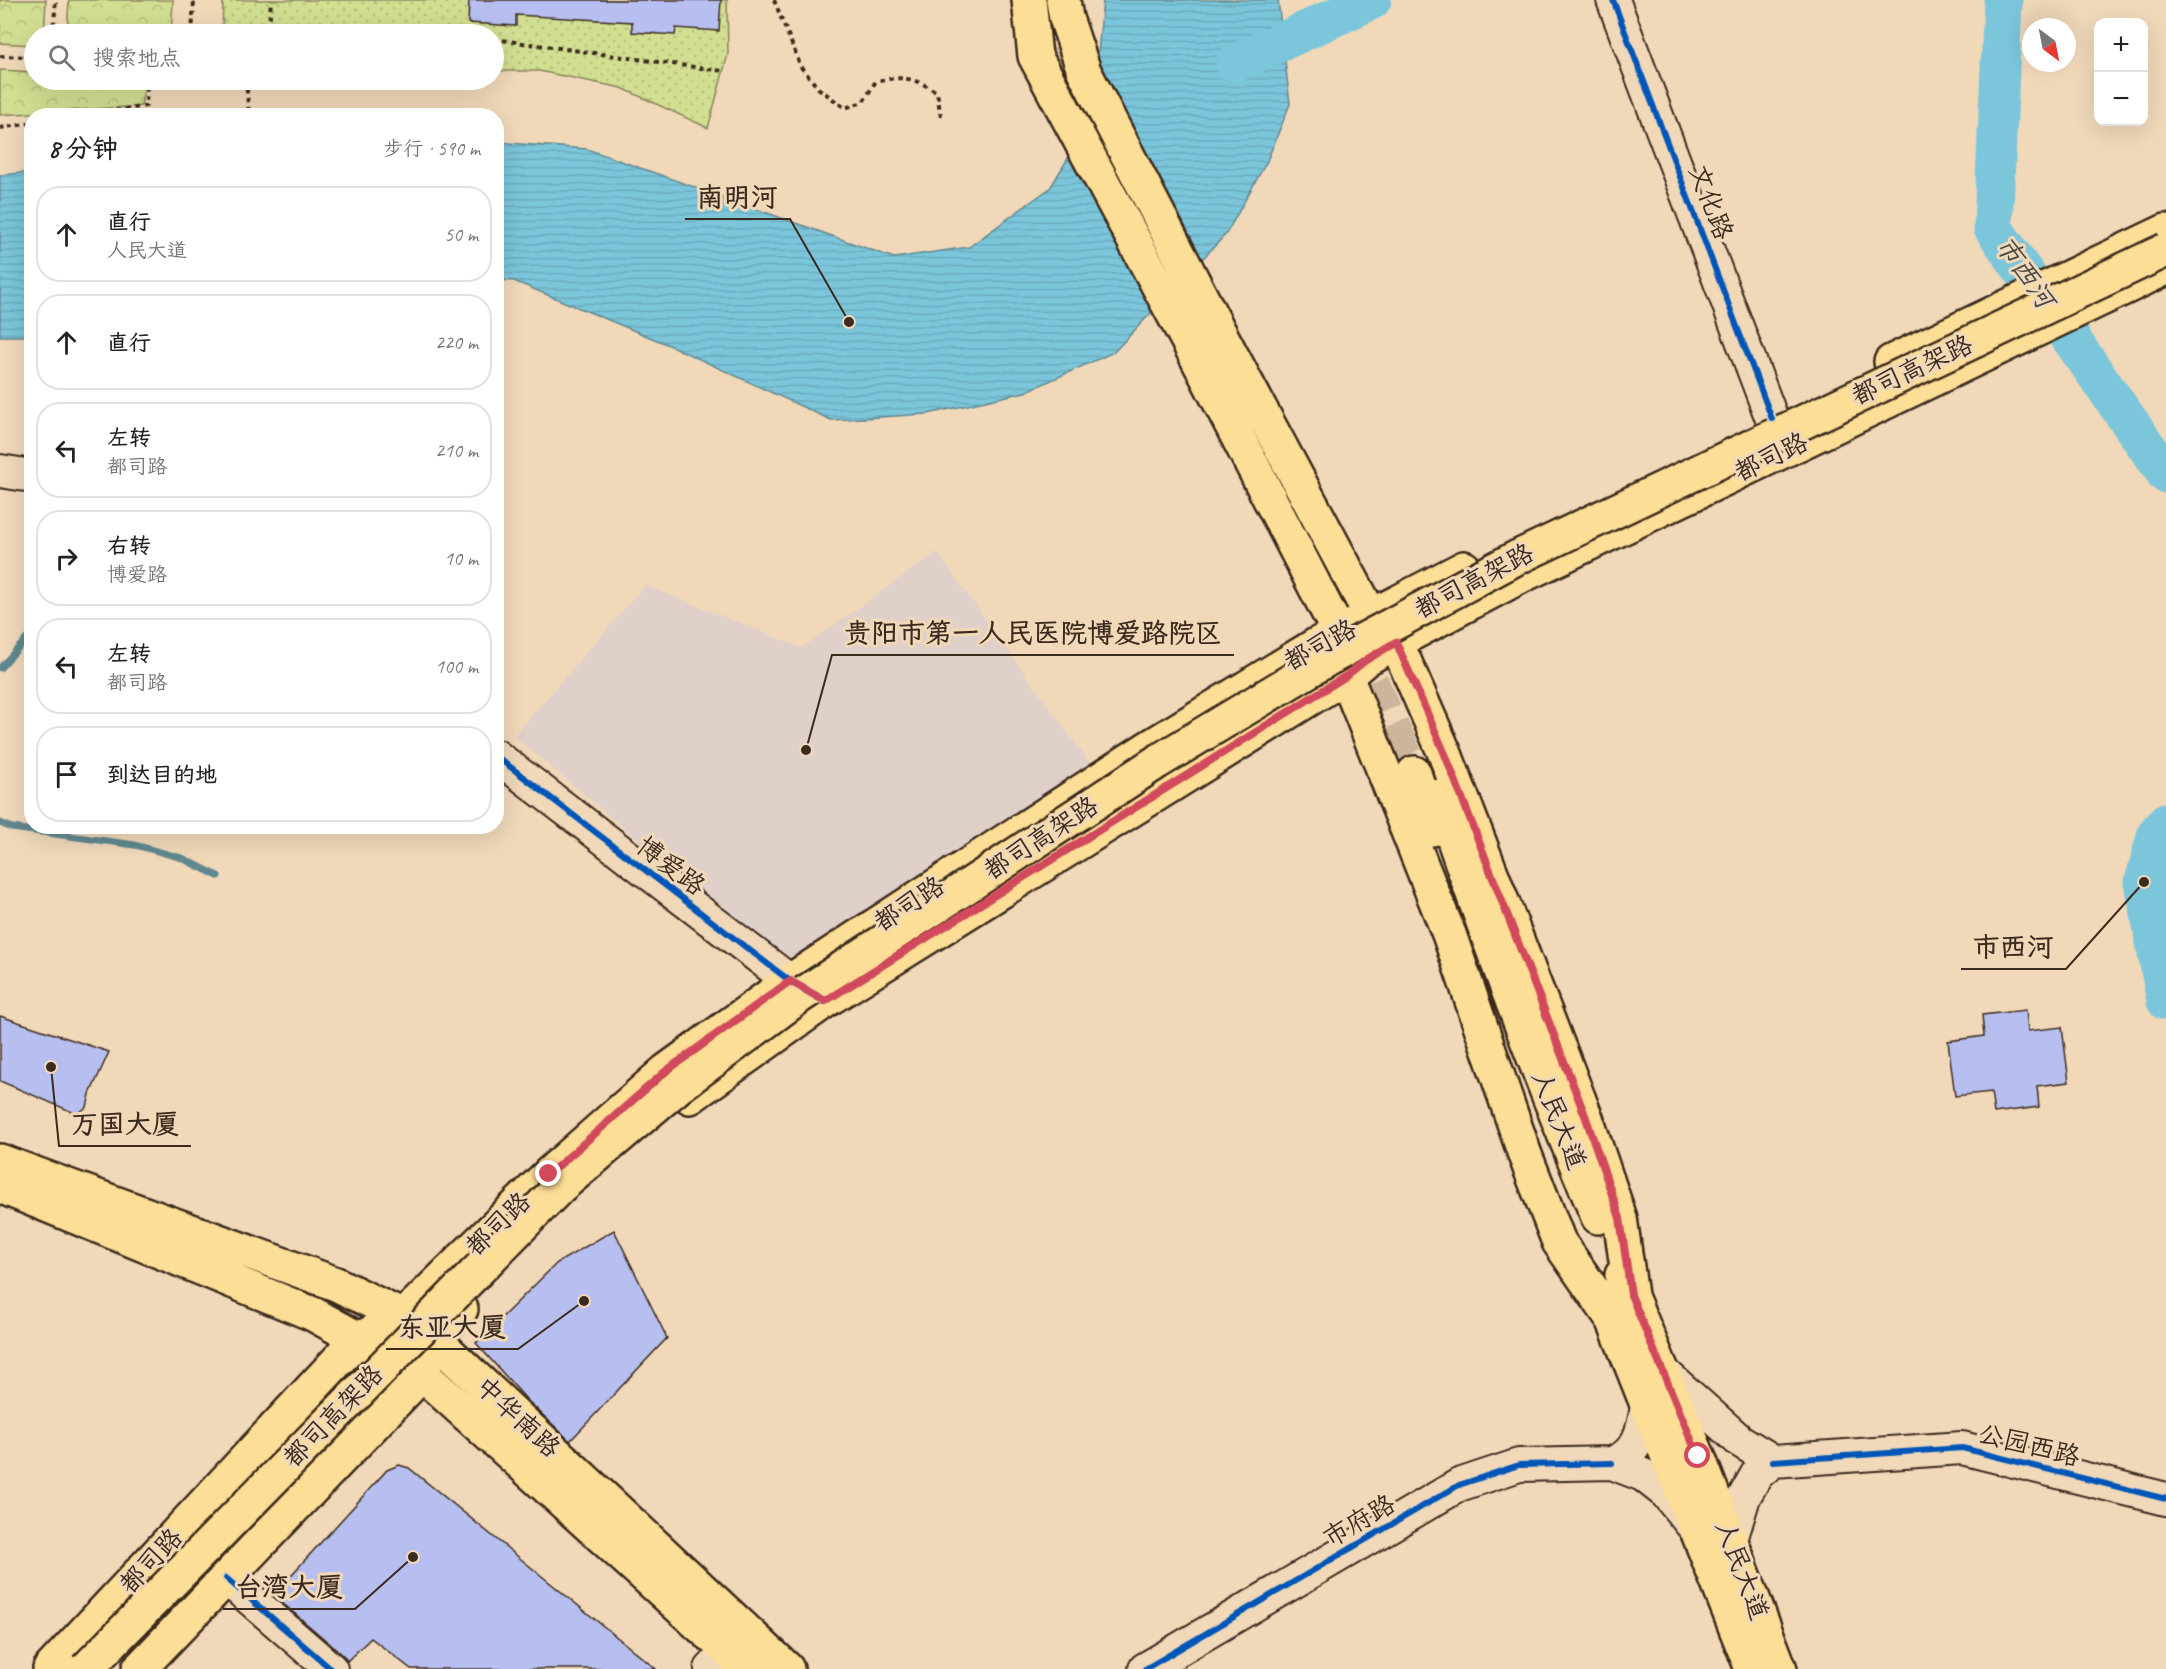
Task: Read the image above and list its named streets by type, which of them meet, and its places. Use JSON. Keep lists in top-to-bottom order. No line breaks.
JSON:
{"streets":{"main road":["都司高架路","都司路","人民大道","中华南路"],"street":["文化路","博爱路","公园西路","市府路"]},"crossings":[["文化路","都司路"],["都司路","博爱路"],["都司路","中华南路"]],"water":["市西河"],"places":["南明河","贵阳市第一人民医院博爱路院区","市西河","万国大厦","东亚大厦","台湾大厦"],"north":"bottom right","page":{"map_buttons":["+","−"],"search":"搜索地点","heading":["8 分钟","步行 · 590 m"],"list":[["直行","人民大道","50 m"],["直行","220 m"],["左转","都司路","210 m"],["右转","博爱路","10 m"],["左转","都司路","100 m"],"到达目的地"]}}
